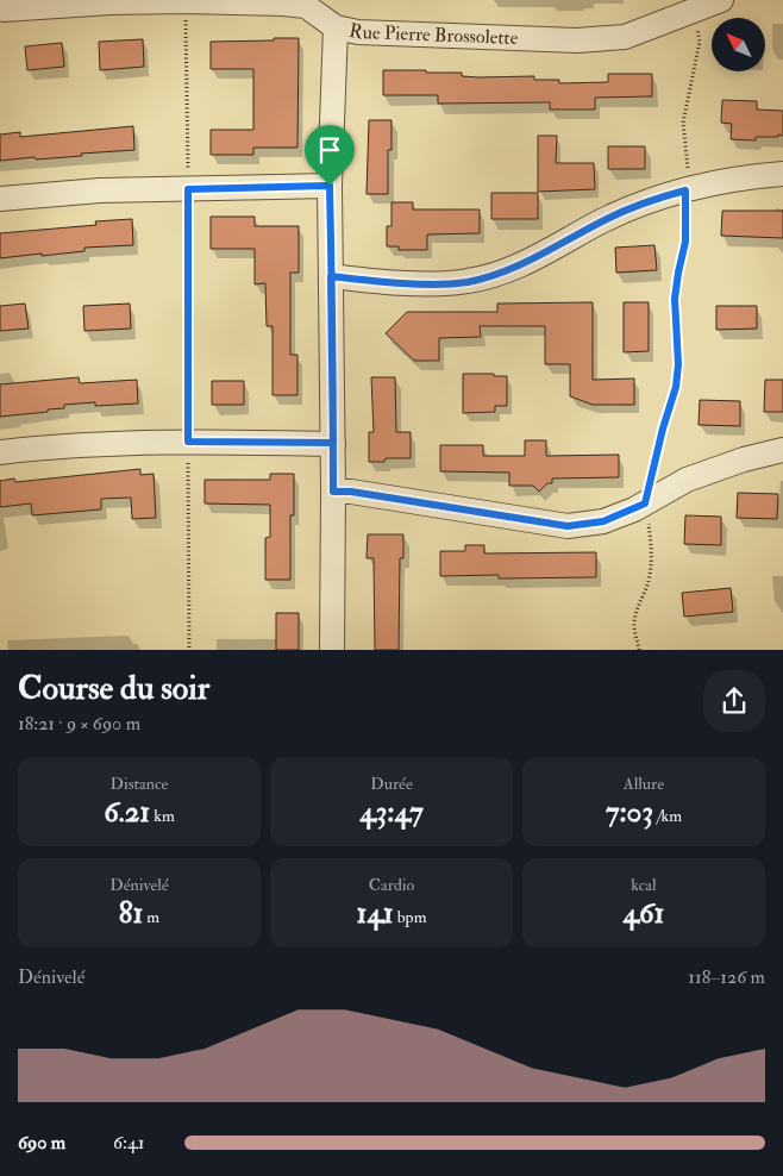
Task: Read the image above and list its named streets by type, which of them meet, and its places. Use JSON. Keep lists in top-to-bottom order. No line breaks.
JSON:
{"streets":{"street":["Rue Pierre Brossolette"]},"north":"top left","page":{"heading":["Course du soir","18:21 · 9 × 690 m"],"stats":[["Distance","6.21 km"],["Durée","43:47"],["Allure","7:03 /km"],["Dénivelé","81 m"],["Cardio","141 bpm"],["kcal","461"]],"chart":["Dénivelé","118–126 m"],"list":[{"name":"690 m","note":"6:41"}]}}
